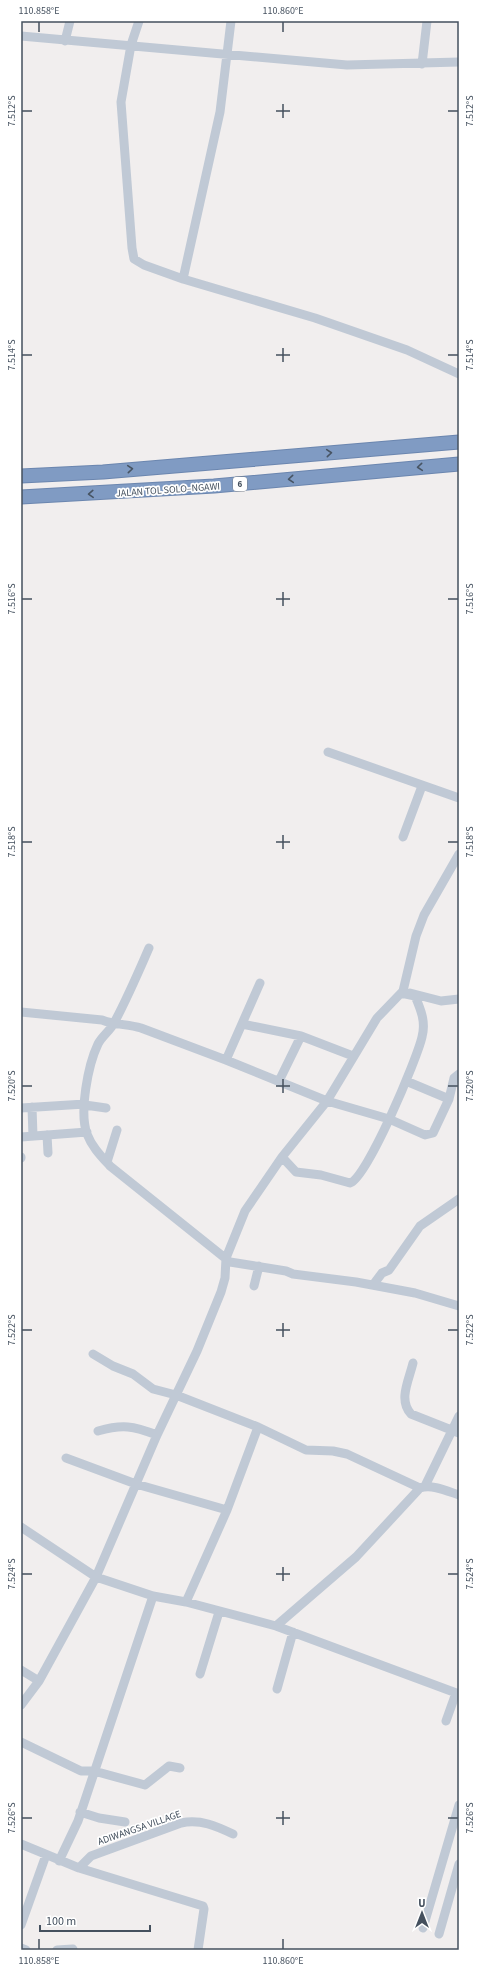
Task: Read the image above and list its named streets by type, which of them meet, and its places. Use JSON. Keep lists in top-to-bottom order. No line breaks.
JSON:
{"streets":{"highway":["6","JALAN TOL SOLO–NGAWI"],"street":["ADIWANGSA VILLAGE"]},"scale_bar":"100 m","north":"top","coordinates":["110.858°E","110.860°E","7.512°S","7.514°S","7.516°S","7.518°S","7.520°S","7.522°S","7.524°S","7.526°S"]}
